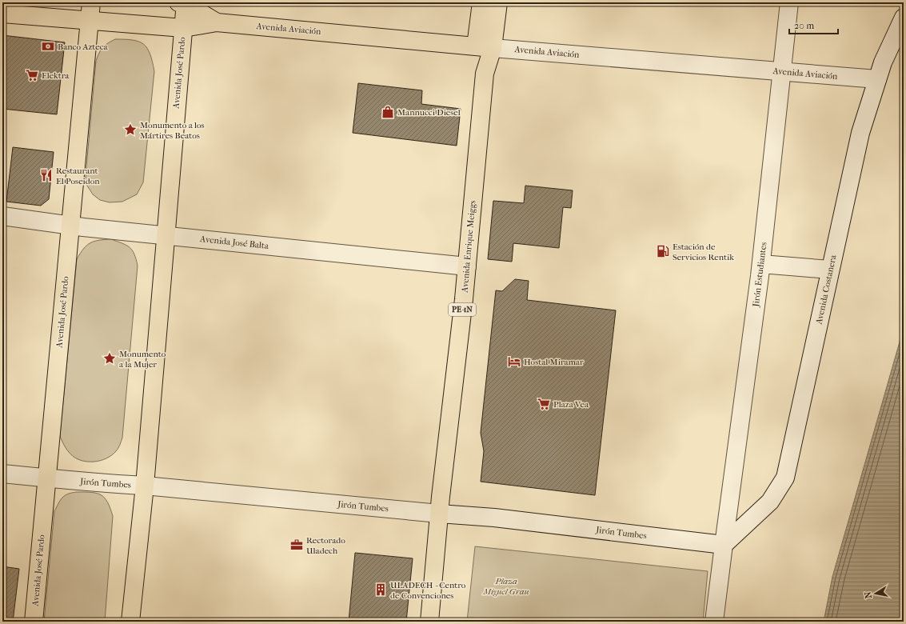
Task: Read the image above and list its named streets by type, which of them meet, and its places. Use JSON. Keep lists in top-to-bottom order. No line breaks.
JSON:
{"streets":{"main road":["Avenida Aviación","Avenida José Pardo","Avenida Enrique Meiggs","PE-1N"],"street":["Avenida José Balta","Jirón Estudiantes","Avenida Costanera","Jirón Tumbes"]},"crossings":[["Avenida Aviación","Avenida José Pardo"],["Avenida Aviación","Avenida Enrique Meiggs"],["Avenida Aviación","Jirón Estudiantes"],["Avenida Aviación","Avenida Costanera"],["Avenida José Pardo","Avenida José Balta"],["Avenida José Pardo","Jirón Tumbes"],["Avenida José Balta","Avenida Enrique Meiggs"],["Avenida Enrique Meiggs","PE-1N"],["Avenida Enrique Meiggs","Jirón Tumbes"],["Jirón Estudiantes","Avenida Costanera"],["Jirón Estudiantes","Jirón Tumbes"],["Avenida Costanera","Jirón Tumbes"],["PE-1N","Jirón Tumbes"]],"parks":["Plaza Miguel Grau"],"places":{"bank":["Banco Azteca"],"supermarket":["Elektra","Plaza Vea"],"shop":["Mannucci Diesel"],"place":["Monumento a los Mártires Beatos","Monumento a la Mujer"],"restaurant":["Restaurant El Poseidon"],"fuel station":["Estación de Servicios Rentik"],"hotel":["Hostal Miramar"],"office":["Rectorado Uladech"],"building":["ULADECH - Centro de Convenciones"]},"scale_bar":"20 m","north":"left"}
